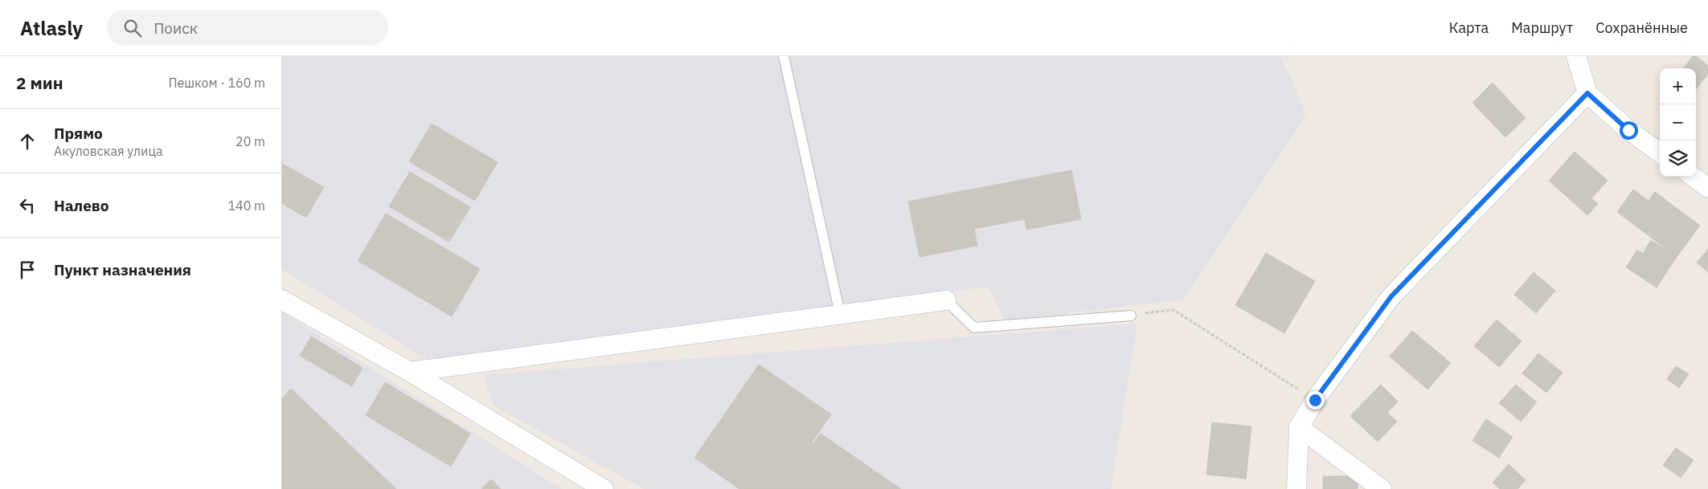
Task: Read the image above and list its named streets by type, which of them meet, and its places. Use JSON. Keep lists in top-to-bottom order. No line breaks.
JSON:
{"page":{"header":"Atlasly","search":"Поиск","nav":["Карта","Маршрут","Сохранённые"],"heading":["2 мин","Пешком · 160 m"],"map_buttons":["+","−"],"list":[["Прямо","Акуловская улица","20 m"],["Налево","140 m"],"Пункт назначения"]}}
